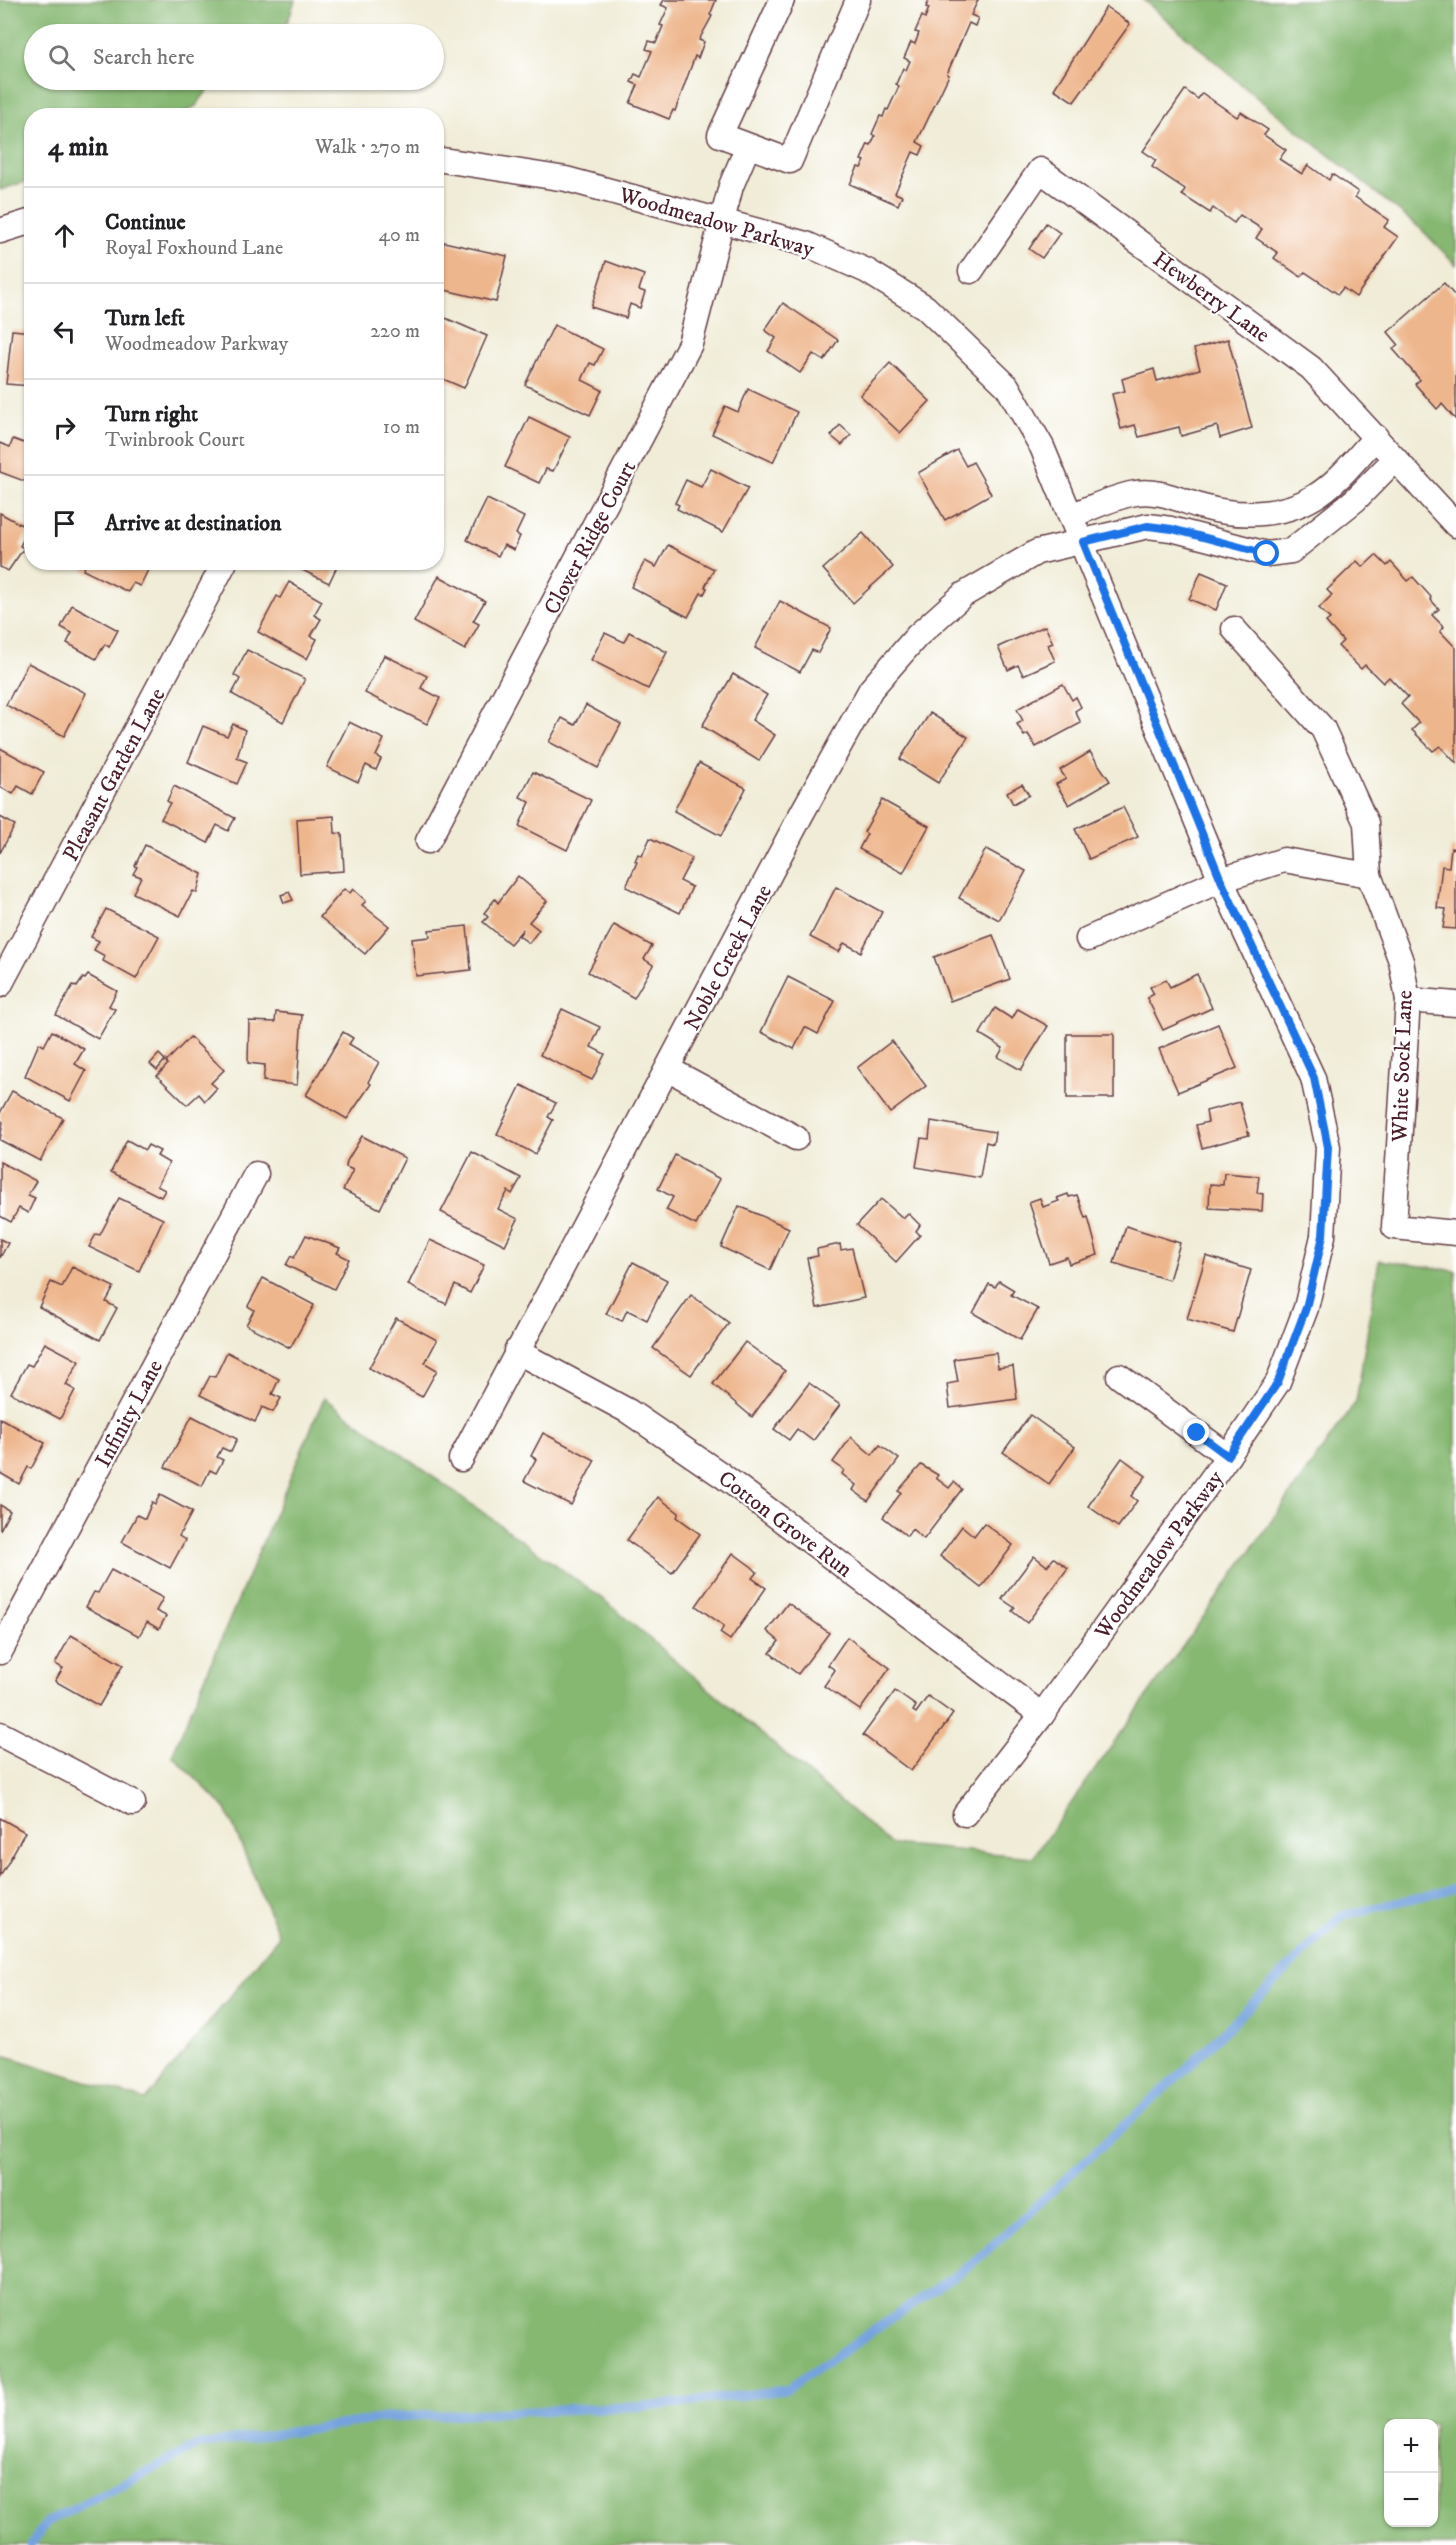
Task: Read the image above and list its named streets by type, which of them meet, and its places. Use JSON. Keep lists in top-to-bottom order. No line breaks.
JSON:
{"streets":{"street":["Woodmeadow Parkway","Hewberry Lane","Clover Ridge Court","Pleasant Garden Lane","Noble Creek Lane","White Sock Lane","Infinity Lane","Cotton Grove Run"]},"crossings":[["Woodmeadow Parkway","Clover Ridge Court"],["Woodmeadow Parkway","Noble Creek Lane"],["Woodmeadow Parkway","Cotton Grove Run"],["Hewberry Lane","Noble Creek Lane"],["Noble Creek Lane","Cotton Grove Run"]],"page":{"search":"Search here","heading":["4 min","Walk · 270 m"],"list":[["Continue","Royal Foxhound Lane","40 m"],["Turn left","Woodmeadow Parkway","220 m"],["Turn right","Twinbrook Court","10 m"],"Arrive at destination"],"map_buttons":["+","−"]}}
